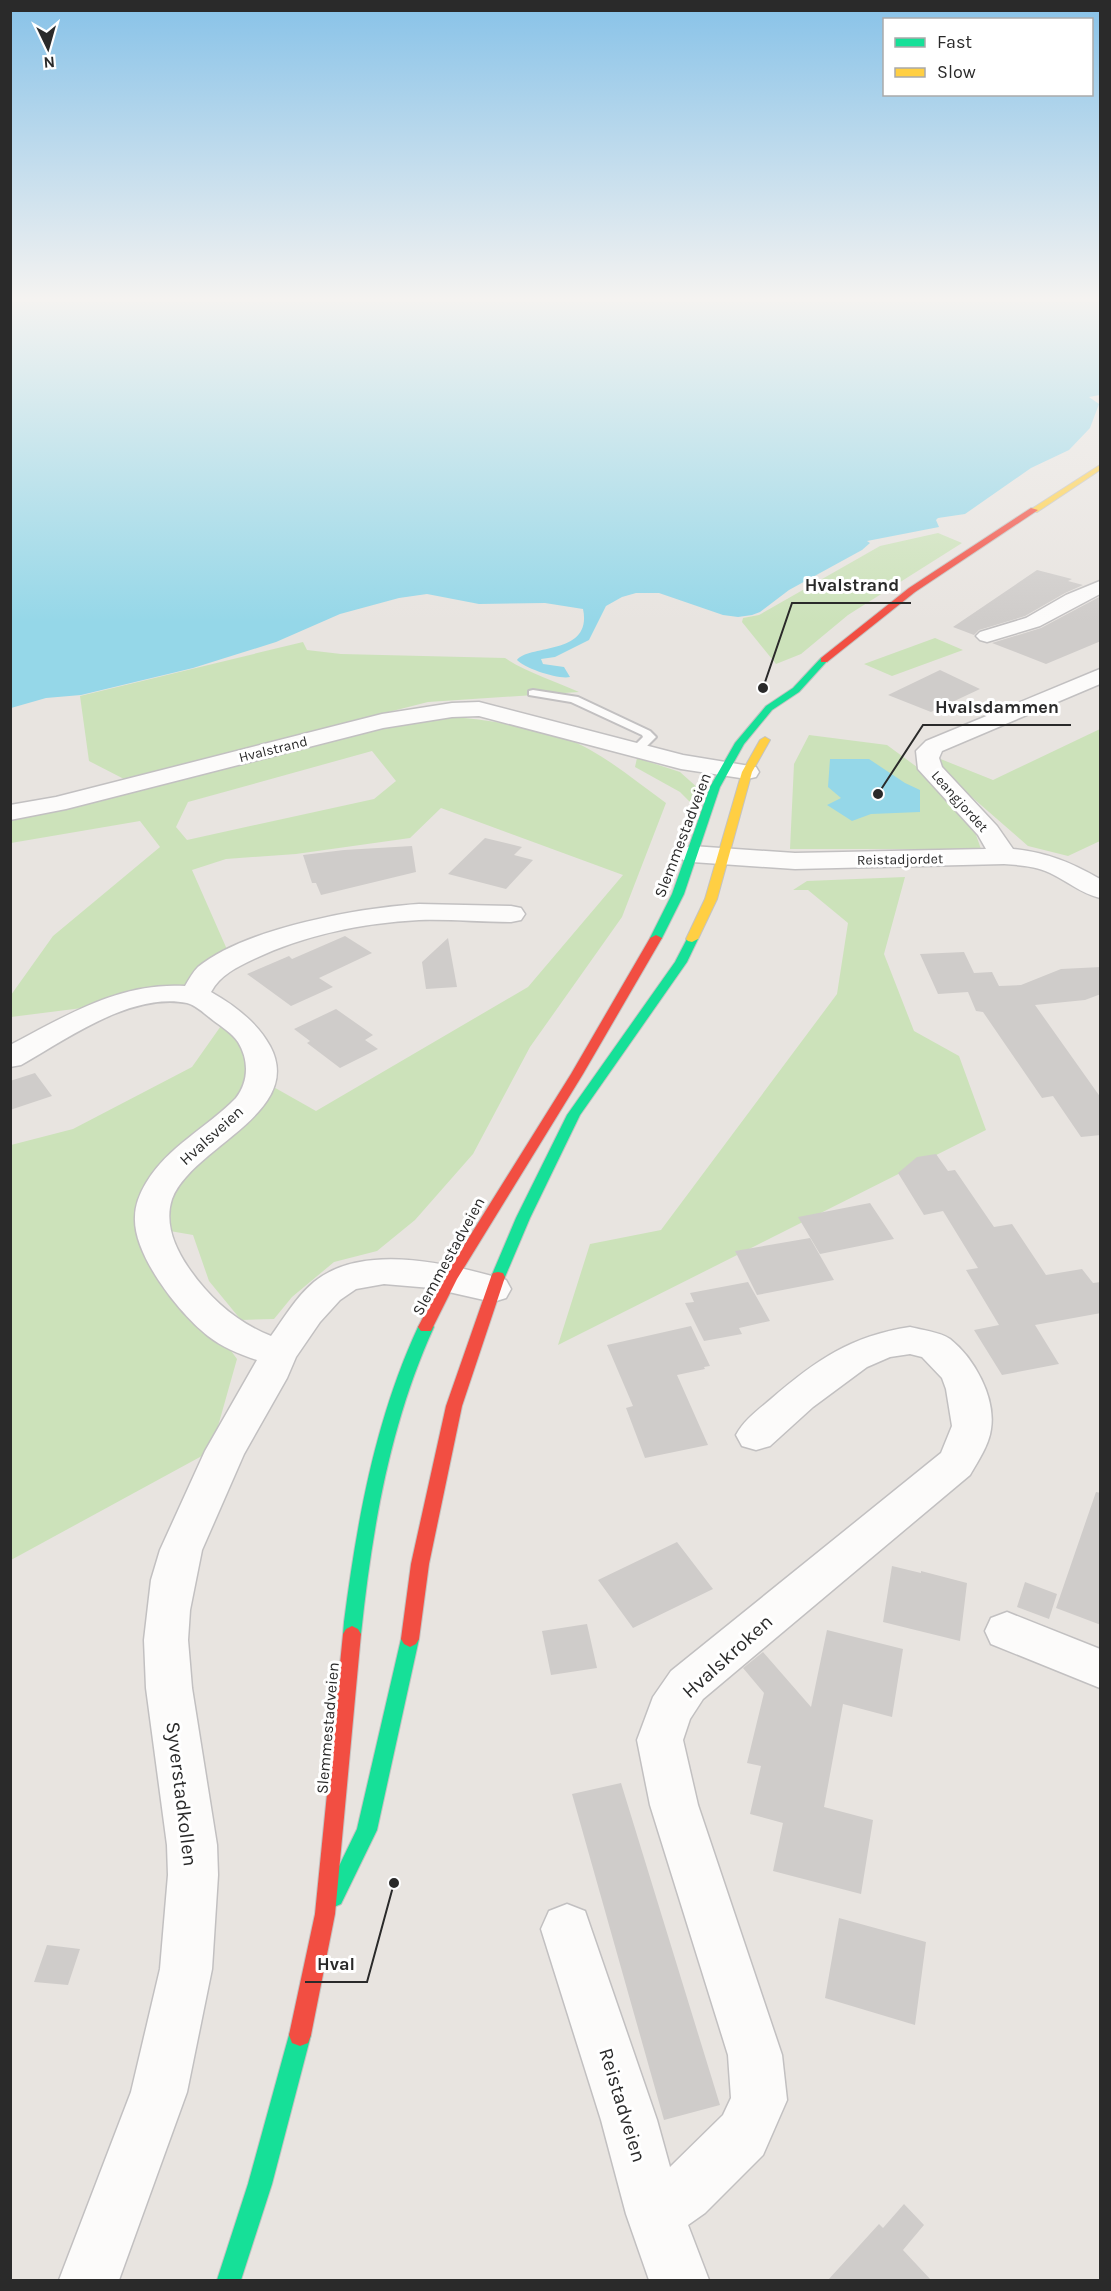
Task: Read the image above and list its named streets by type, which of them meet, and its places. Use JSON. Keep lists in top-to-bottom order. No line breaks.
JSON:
{"streets":{"main road":["Slemmestadveien"],"street":["Hvalstrand","Leangjordet","Reistadjordet","Hvalsveien","Hvalskroken","Syverstadkollen","Reistadveien"]},"crossings":[["Hvalstrand","Slemmestadveien"],["Leangjordet","Reistadjordet"],["Slemmestadveien","Reistadjordet"],["Hvalsveien","Syverstadkollen"],["Hvalskroken","Reistadveien"]],"places":["Hvalstrand","Hvalsdammen","Hval"],"legend":["Fast","Slow"],"north":"bottom"}
